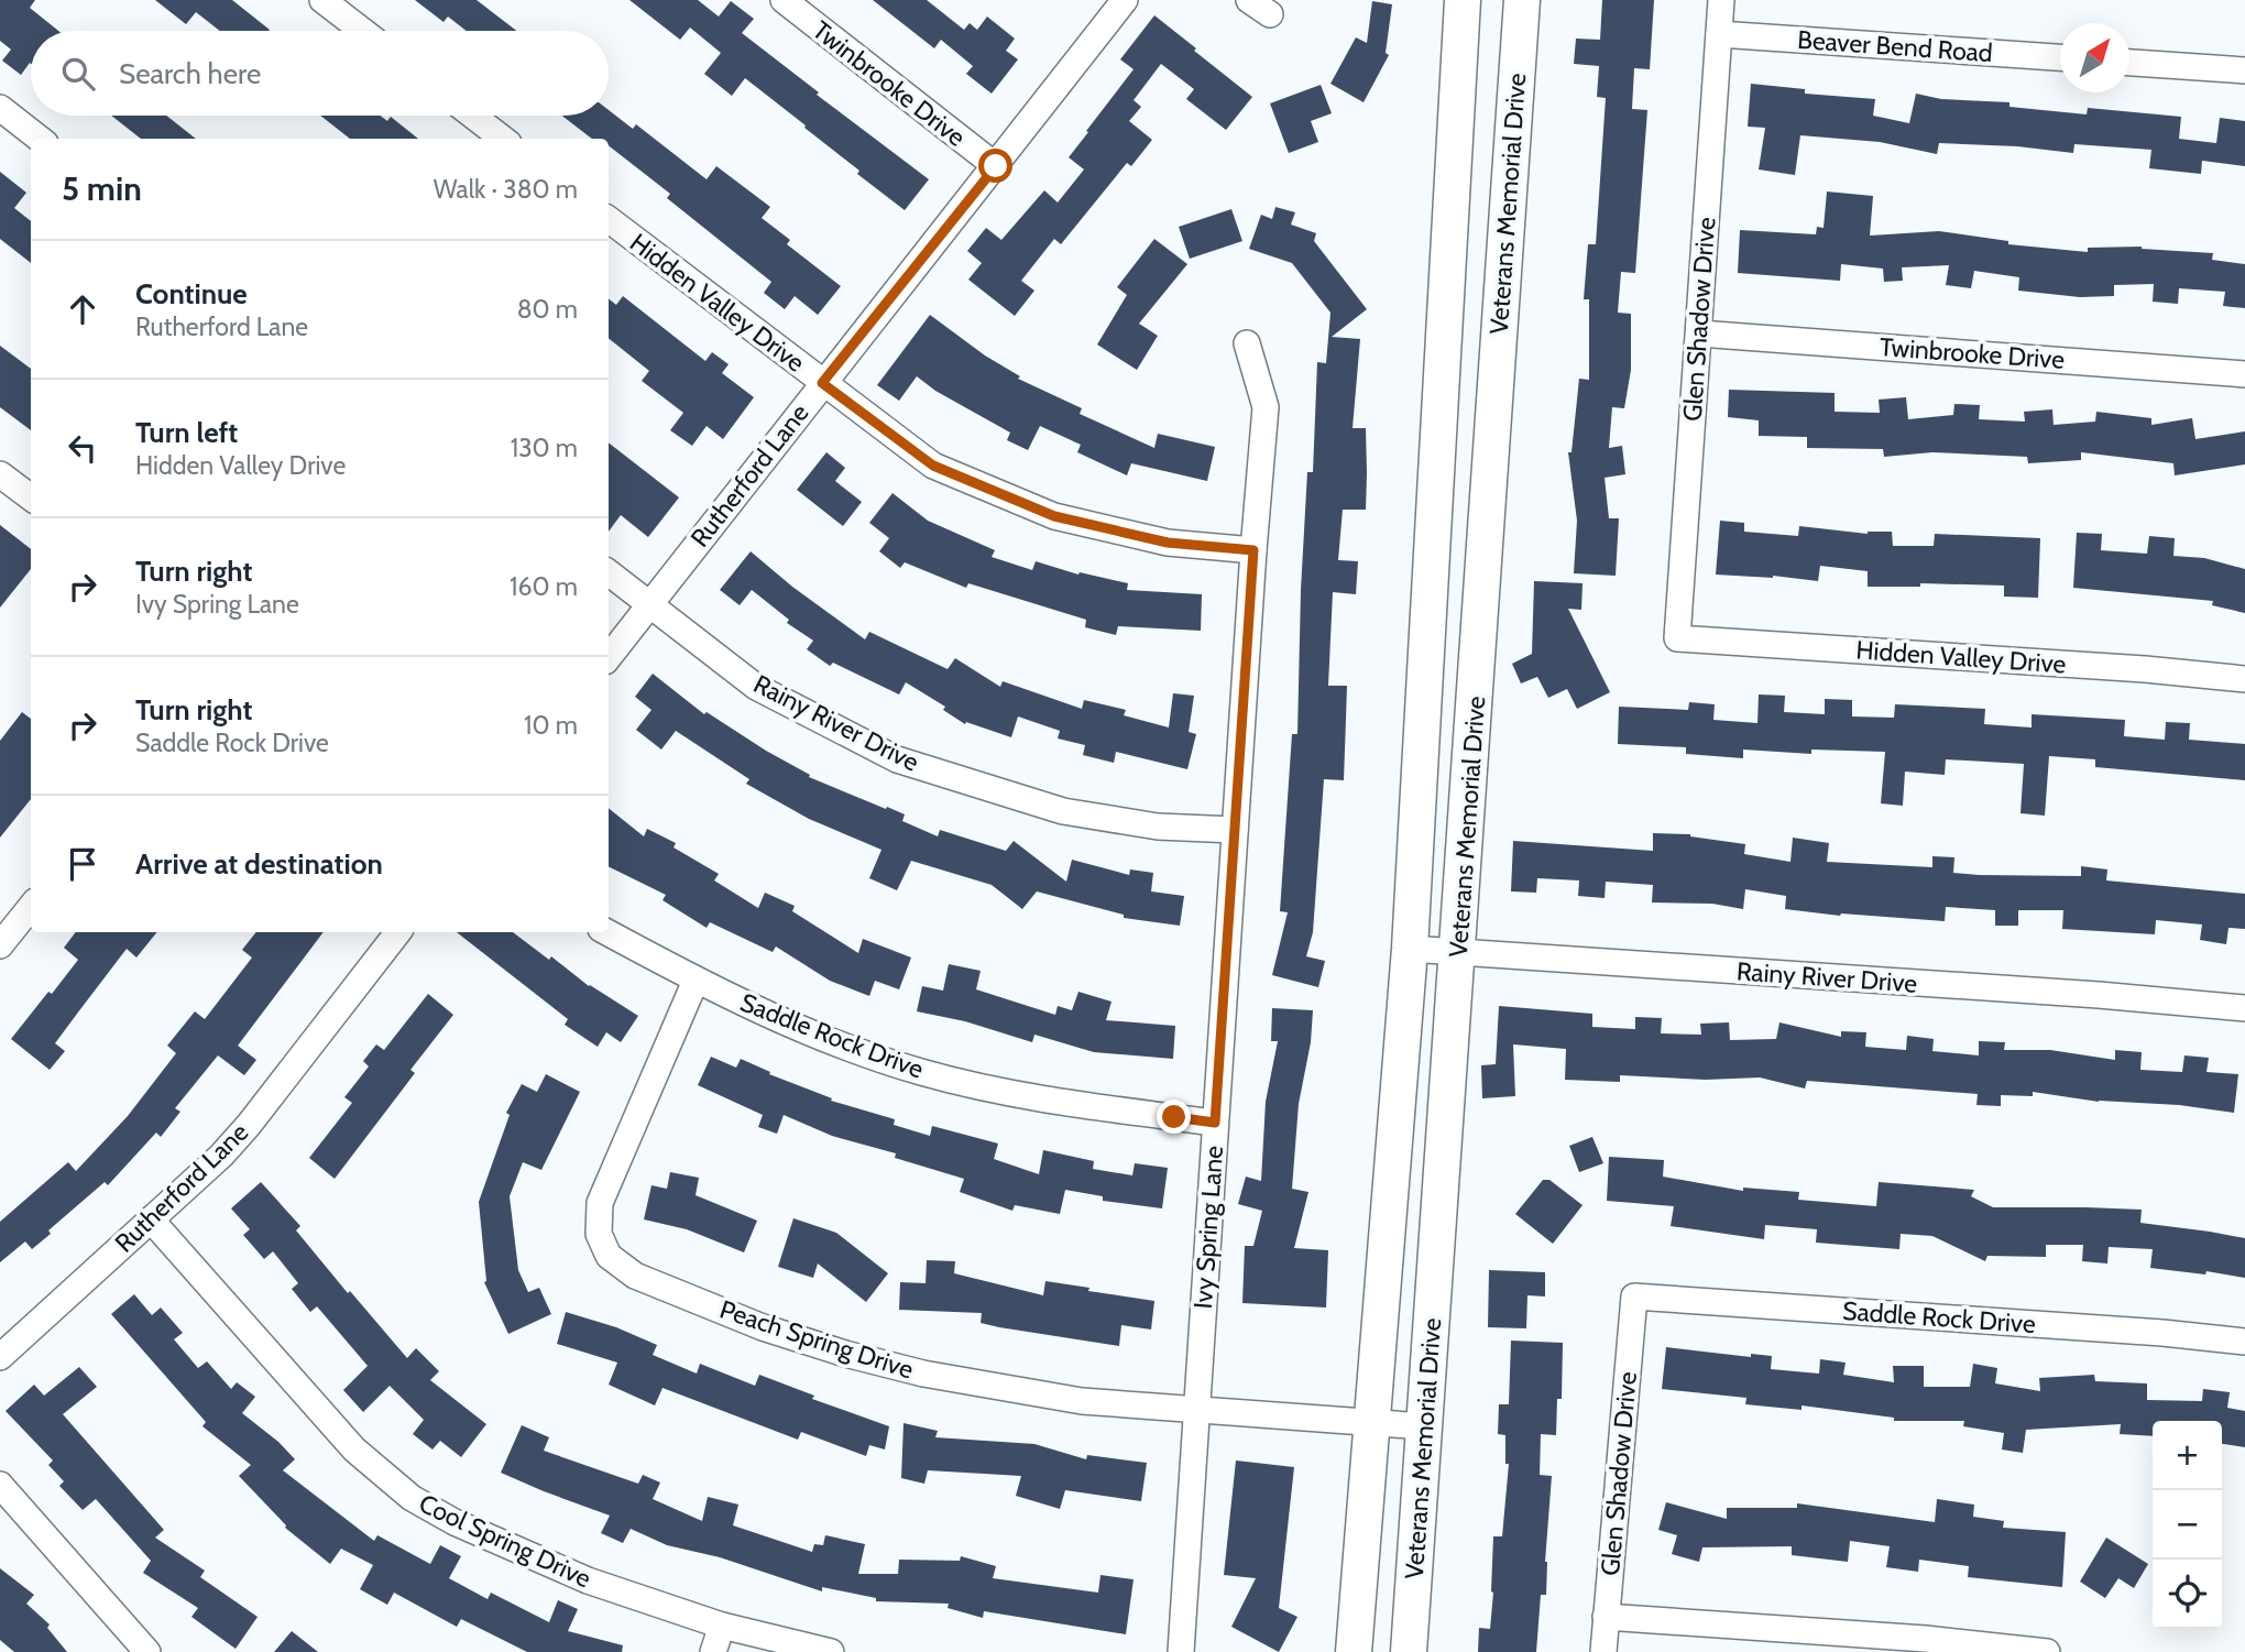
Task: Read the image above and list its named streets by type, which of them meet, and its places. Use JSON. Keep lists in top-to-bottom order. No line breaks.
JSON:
{"streets":{"main road":["Veterans Memorial Drive"],"street":["Beaver Bend Road","Twinbrooke Drive","Hidden Valley Drive","Glen Shadow Drive","Rutherford Lane","Rainy River Drive","Saddle Rock Drive","Ivy Spring Lane","Peach Spring Drive","Cool Spring Drive"]},"crossings":[["Beaver Bend Road","Glen Shadow Drive"],["Twinbrooke Drive","Glen Shadow Drive"],["Twinbrooke Drive","Rutherford Lane"],["Veterans Memorial Drive","Rainy River Drive"],["Veterans Memorial Drive","Peach Spring Drive"],["Hidden Valley Drive","Glen Shadow Drive"],["Hidden Valley Drive","Rutherford Lane"],["Hidden Valley Drive","Ivy Spring Lane"],["Glen Shadow Drive","Saddle Rock Drive"],["Rutherford Lane","Rainy River Drive"],["Rutherford Lane","Cool Spring Drive"],["Rainy River Drive","Ivy Spring Lane"],["Saddle Rock Drive","Ivy Spring Lane"],["Saddle Rock Drive","Peach Spring Drive"],["Ivy Spring Lane","Peach Spring Drive"]],"north":"top right","page":{"search":"Search here","heading":["5 min","Walk · 380 m"],"list":[["Continue","Rutherford Lane","80 m"],["Turn left","Hidden Valley Drive","130 m"],["Turn right","Ivy Spring Lane","160 m"],["Turn right","Saddle Rock Drive","10 m"],"Arrive at destination"],"map_buttons":["+","−"]}}
